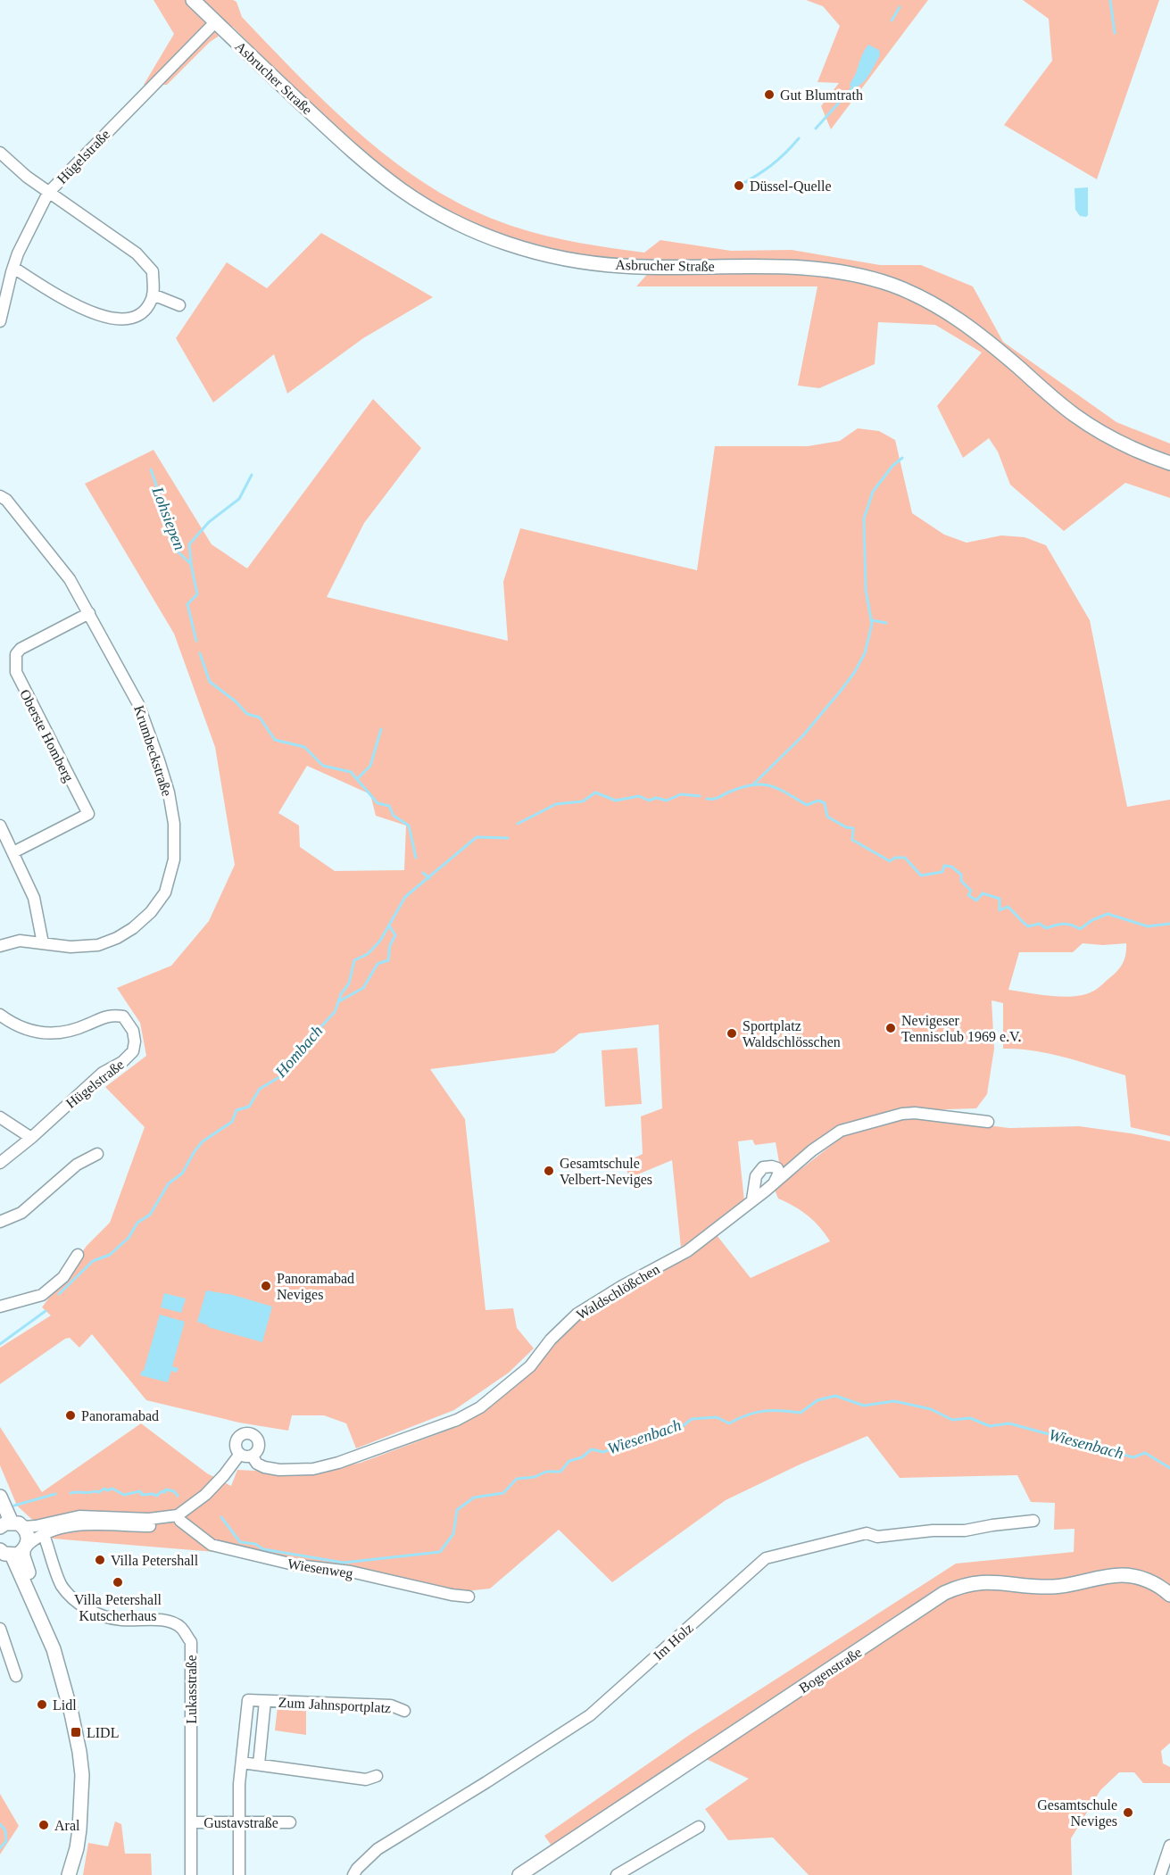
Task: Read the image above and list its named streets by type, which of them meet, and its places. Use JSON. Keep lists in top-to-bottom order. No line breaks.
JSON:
{"streets":{"main road":["Asbrucher Straße","Bogenstraße"],"street":["Hügelstraße","Oberste Homberg","Krumbeckstraße","Waldschlößchen","Wiesenweg","Im Holz","Lukasstraße","Zum Jahnsportplatz","Gustavstraße"]},"crossings":[["Asbrucher Straße","Hügelstraße"],["Oberste Homberg","Krumbeckstraße"],["Lukasstraße","Gustavstraße"],["Zum Jahnsportplatz","Gustavstraße"]],"water":["Lohsiepen","Hombach","Wiesenbach"],"places":{"other":["Gut Blumtrath","Düssel-Quelle","Nevigeser Tennisclub 1969 e.V.","Sportplatz Waldschlösschen","Gesamtschule Velbert-Neviges","Panoramabad Neviges","Panoramabad","Villa Petershall","Villa Petershall Kutscherhaus","Lidl","Gesamtschule Neviges","Aral"],"transit":["LIDL"]}}
